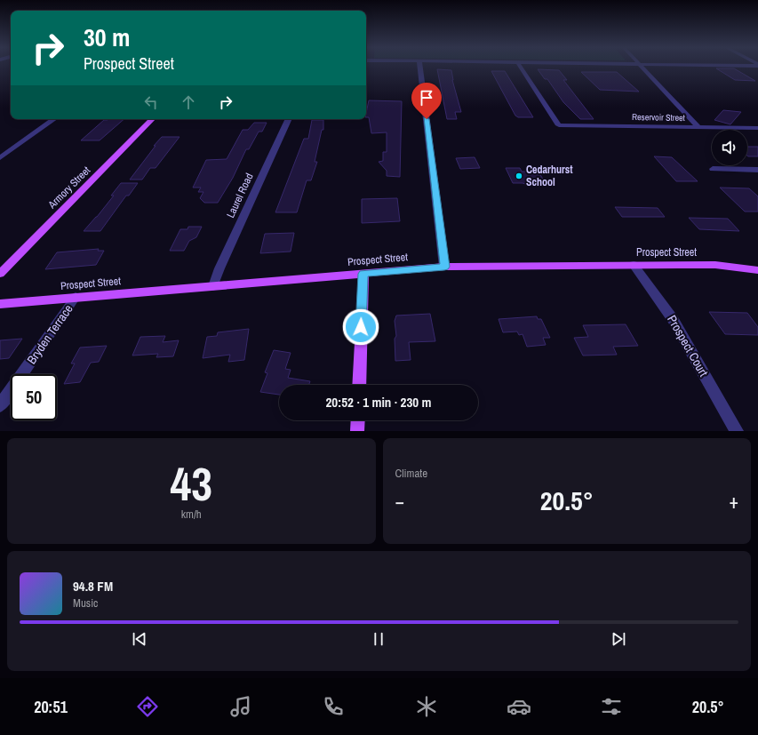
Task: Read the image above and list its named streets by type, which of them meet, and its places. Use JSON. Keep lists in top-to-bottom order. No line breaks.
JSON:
{"streets":{"main road":["Armory Street","Prospect Street"],"street":["Reservoir Street","Laurel Road","Bryden Terrace","Prospect Court"]},"crossings":[["Laurel Road","Prospect Street"],["Prospect Street","Bryden Terrace"],["Prospect Street","Prospect Court"]],"places":["Cedarhurst School"],"page":{"turn":["30 m","Prospect Street"],"limit":"50","trip":"20:52 · 1 min · 230 m","tile":[["43","km/h"],"Climate"],"heat":["−","20.5°","+"],"song":["94.8 FM","Music"],"tabs":["20:51","20.5°"]}}
